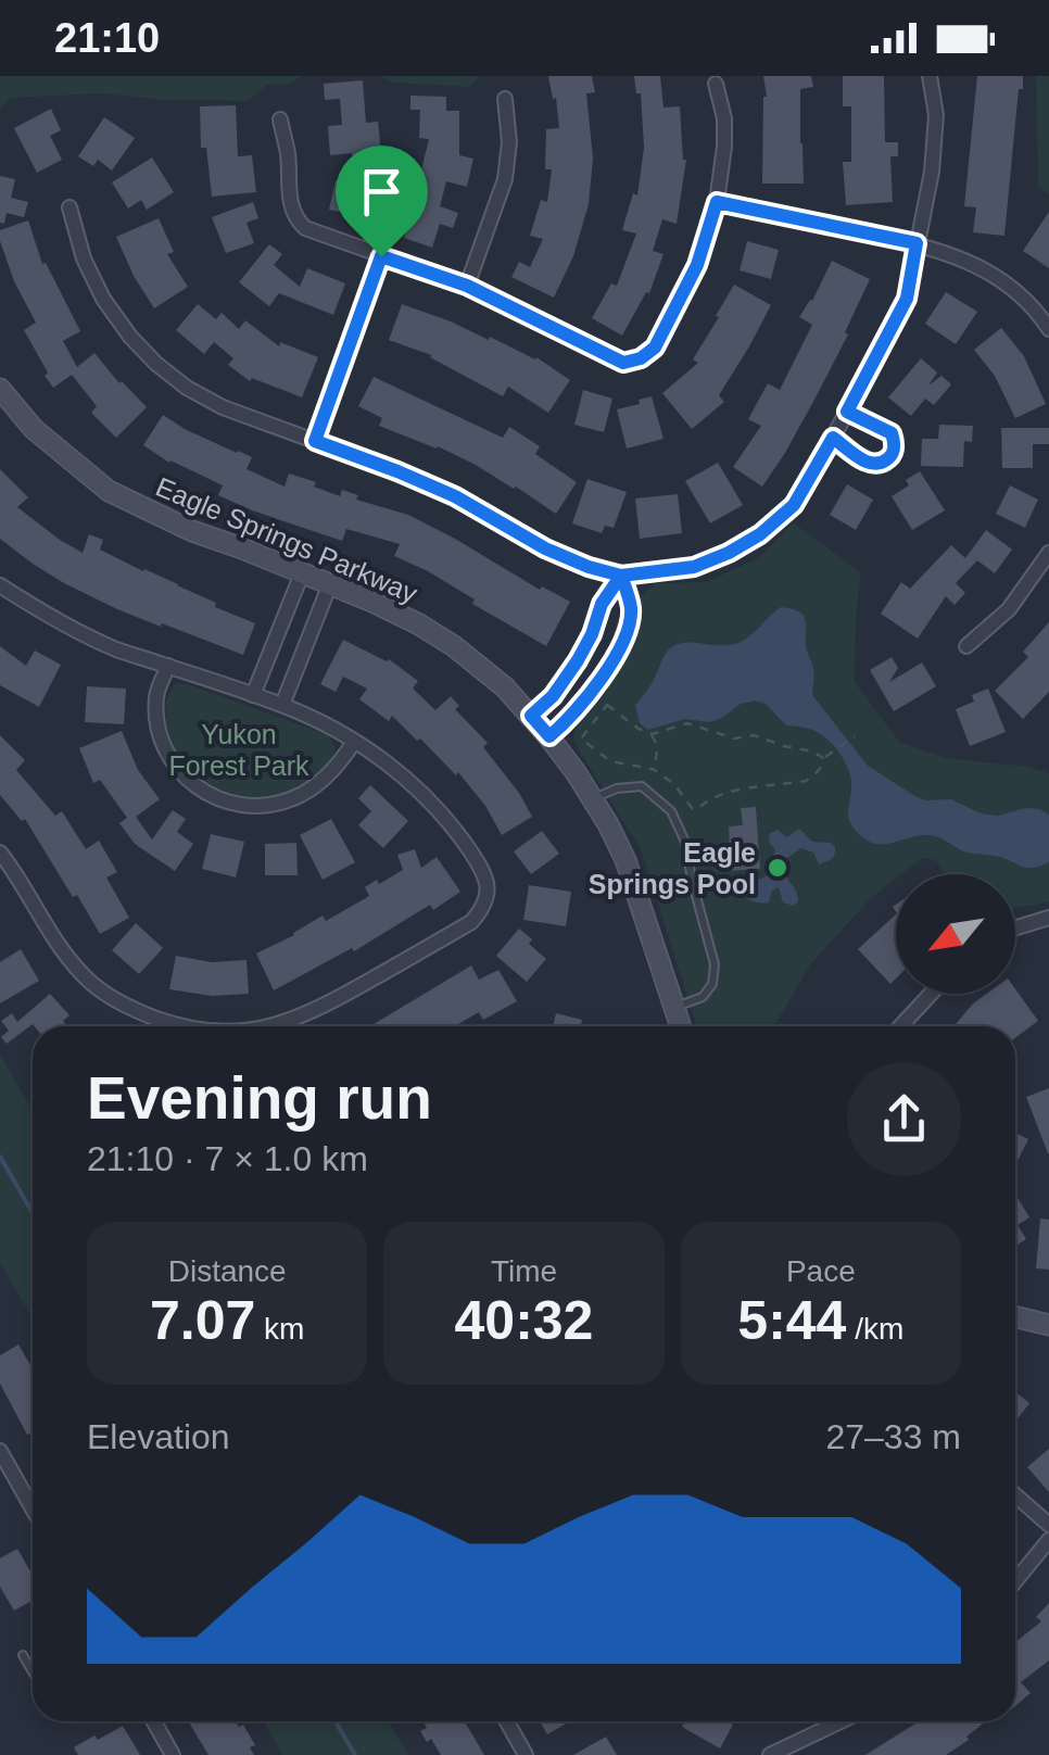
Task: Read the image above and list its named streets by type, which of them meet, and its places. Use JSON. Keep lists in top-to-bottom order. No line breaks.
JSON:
{"streets":{"street":["Eagle Springs Parkway"]},"parks":["Yukon Forest Park"],"places":["Eagle Springs Pool"],"north":"bottom left","page":{"status":"21:10","heading":["Evening run","21:10 · 7 × 1.0 km"],"stats":[["Distance","7.07 km"],["Time","40:32"],["Pace","5:44 /km"]],"chart":["Elevation","27–33 m"]}}
